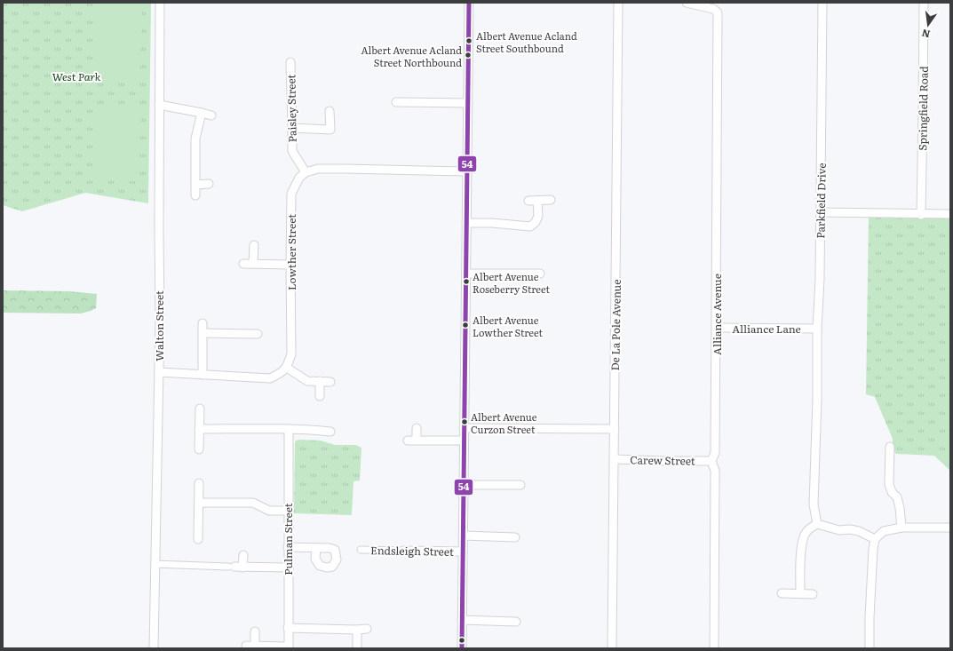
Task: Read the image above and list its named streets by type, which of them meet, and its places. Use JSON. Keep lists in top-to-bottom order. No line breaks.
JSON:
{"streets":{"street":["Paisley Street","Springfield Road","Parkfield Drive","Lowther Street","Alliance Avenue","De La Pole Avenue","Walton Street","Alliance Lane","Carew Street","Pulman Street","Endsleigh Street"]},"crossings":[["Paisley Street","Lowther Street"],["Parkfield Drive","Alliance Lane"],["Alliance Avenue","Alliance Lane"],["Alliance Avenue","Carew Street"],["De La Pole Avenue","Carew Street"]],"parks":["West Park"],"places":["Albert Avenue Acland Street Southbound","Albert Avenue Acland Street Northbound","Albert Avenue Roseberry Street","Albert Avenue Lowther Street","Albert Avenue Curzon Street"],"lines":["transit line 54"],"north":"bottom"}
